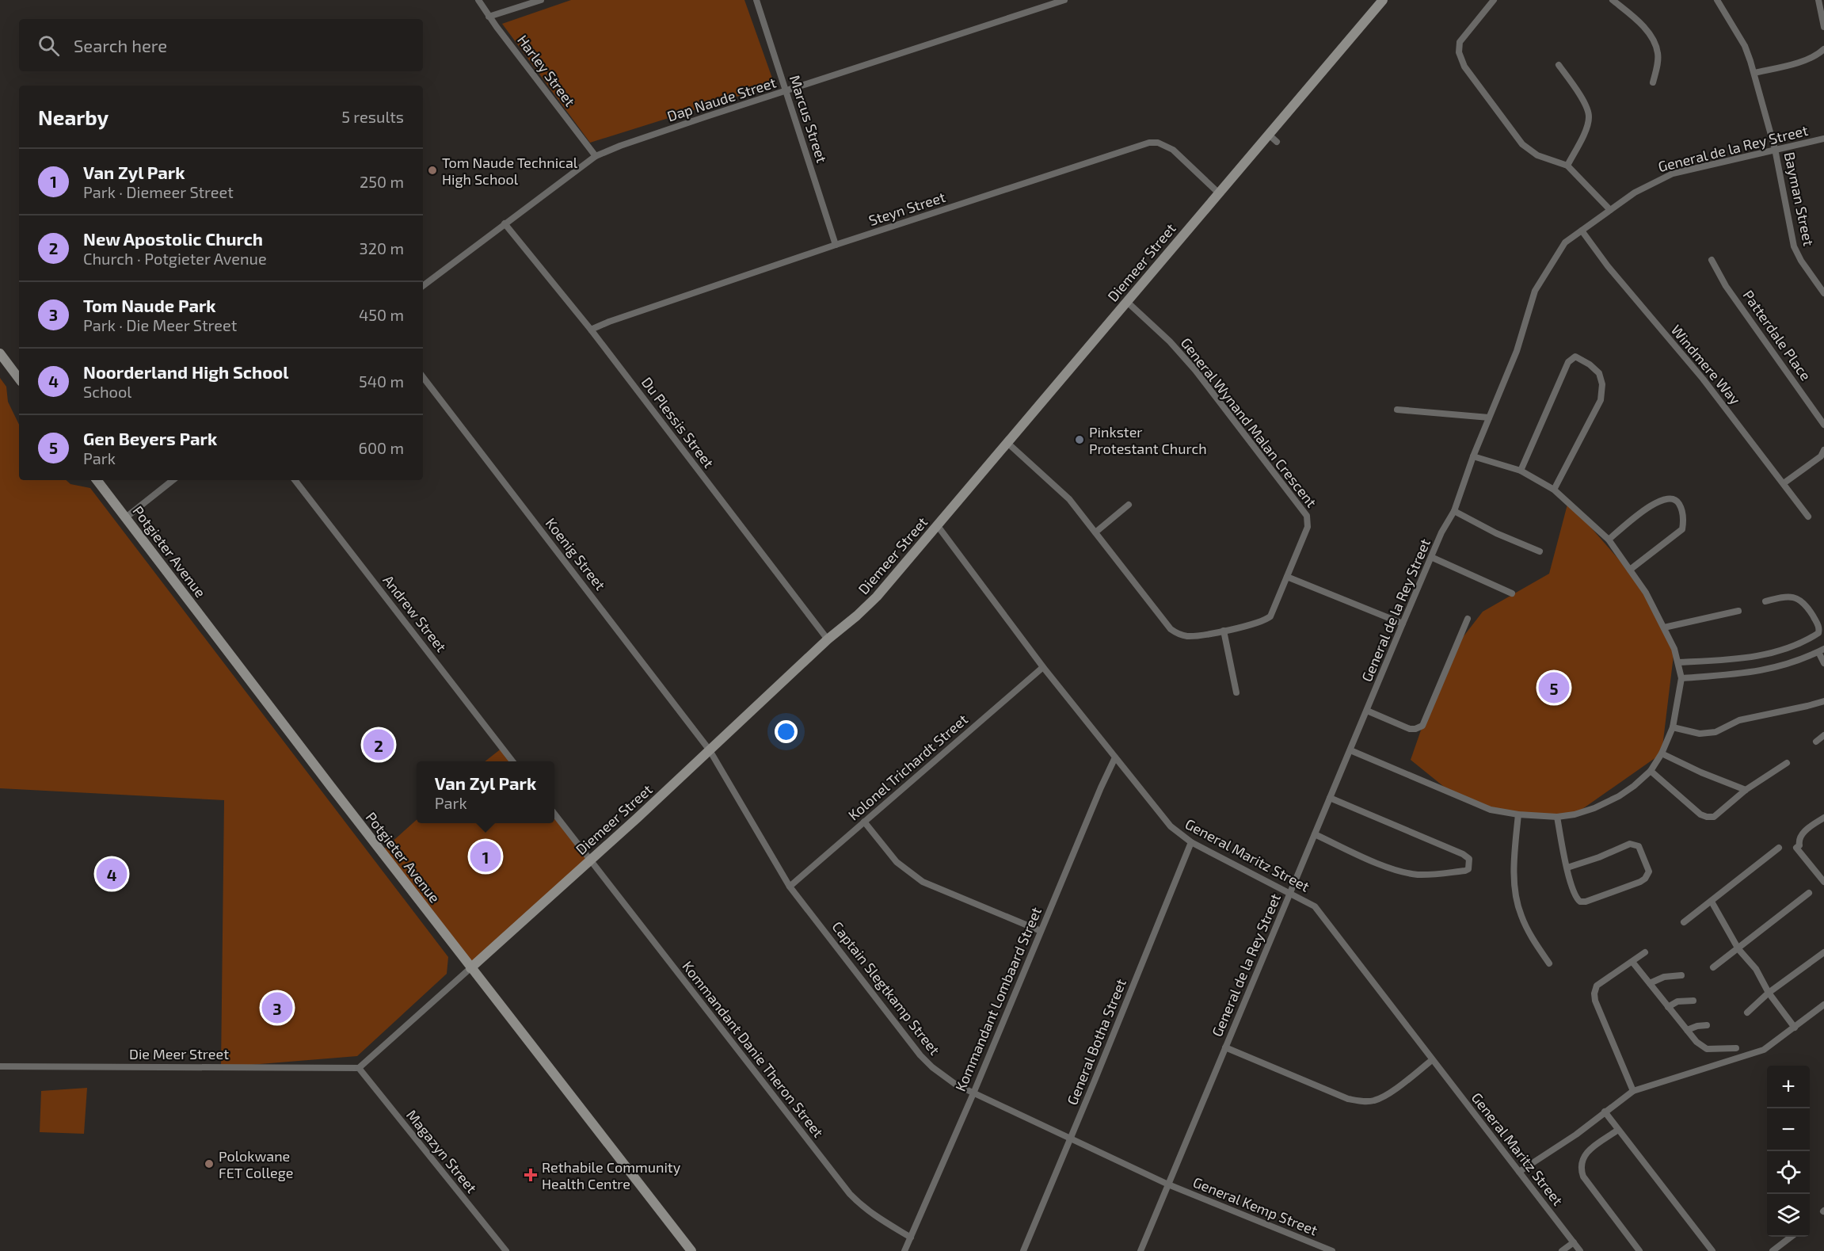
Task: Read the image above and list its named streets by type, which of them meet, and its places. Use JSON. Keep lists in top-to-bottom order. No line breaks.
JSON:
{"streets":{"street":["Harley Street","Dap Naude Street","Marcus Street","General de la Rey Street","Bayman Street","Steyn Street","Diemeer Street","Patterdale Place","Windmere Way","Du Plessis Street","General Wynand Malan Crescent","Potgieter Avenue","Koenig Street","Andrew Street","Kolonel Trichardt Street","General Maritz Street","Captain Slegtkamp Street","Kommandant Lombaard Street","General Botha Street","Kommandant Danie Theron Street","Die Meer Street","Magazyn Street","General Kemp Street"]},"crossings":[["Harley Street","Dap Naude Street"],["Dap Naude Street","Marcus Street"],["Dap Naude Street","Du Plessis Street"],["Marcus Street","Steyn Street"],["General de la Rey Street","Bayman Street"],["General de la Rey Street","Windmere Way"],["General de la Rey Street","General Maritz Street"],["General de la Rey Street","Captain Slegtkamp Street"],["General de la Rey Street","General Kemp Street"],["Steyn Street","Diemeer Street"],["Steyn Street","Du Plessis Street"],["Diemeer Street","Du Plessis Street"],["Diemeer Street","General Wynand Malan Crescent"],["Diemeer Street","Potgieter Avenue"],["Diemeer Street","Koenig Street"],["Diemeer Street","General Maritz Street"],["Diemeer Street","Captain Slegtkamp Street"],["Diemeer Street","Kommandant Danie Theron Street"],["Diemeer Street","Die Meer Street"],["Diemeer Street","Magazyn Street"],["Koenig Street","Captain Slegtkamp Street"],["Kolonel Trichardt Street","General Maritz Street"],["Kolonel Trichardt Street","Captain Slegtkamp Street"],["General Maritz Street","Kommandant Lombaard Street"],["General Maritz Street","General Botha Street"],["Captain Slegtkamp Street","Kommandant Lombaard Street"],["Captain Slegtkamp Street","General Botha Street"],["Captain Slegtkamp Street","General Kemp Street"],["Kommandant Lombaard Street","Kommandant Danie Theron Street"],["Die Meer Street","Magazyn Street"]],"places":{"other":["Tom Naude Technical High School","Pinkster Protestant Church","Polokwane FET College"],"health":["Rethabile Community Health Centre"]},"page":{"search":"Search here","heading":["Nearby","5 results"],"list":[{"mark":"1","name":"Van Zyl Park","note":"Park · Diemeer Street","value":"250 m"},{"mark":"2","name":"New Apostolic Church","note":"Church · Potgieter Avenue","value":"320 m"},{"mark":"3","name":"Tom Naude Park","note":"Park · Die Meer Street","value":"450 m"},{"mark":"4","name":"Noorderland High School","note":"School","value":"540 m"},{"mark":"5","name":"Gen Beyers Park","note":"Park","value":"600 m"}],"pins":["5","2","1","4","3"],"popup":["Van Zyl Park","Park"],"map_buttons":["+","−"]}}
